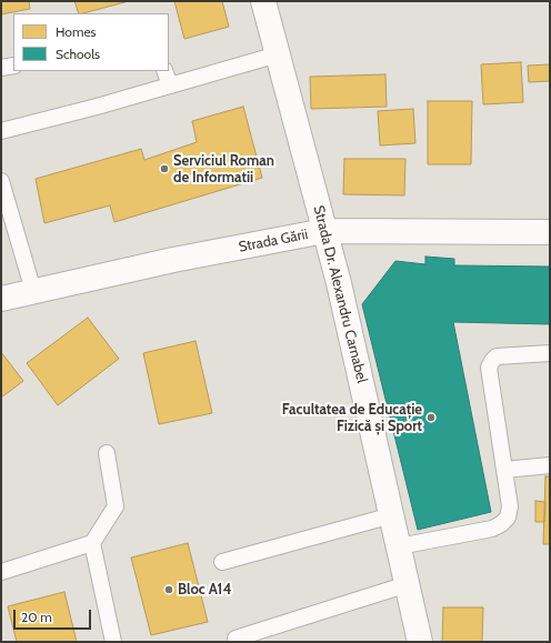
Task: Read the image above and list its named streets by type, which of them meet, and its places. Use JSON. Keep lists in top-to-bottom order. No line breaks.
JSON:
{"streets":{"street":["Strada Gării","Strada Dr. Alexandru Carnabel"]},"crossings":[["Strada Gării","Strada Dr. Alexandru Carnabel"]],"places":["Serviciul Roman de Informatii","Facultatea de Educație Fizică și Sport","Bloc A14"],"legend":["Homes","Schools"],"scale_bar":"20 m"}
